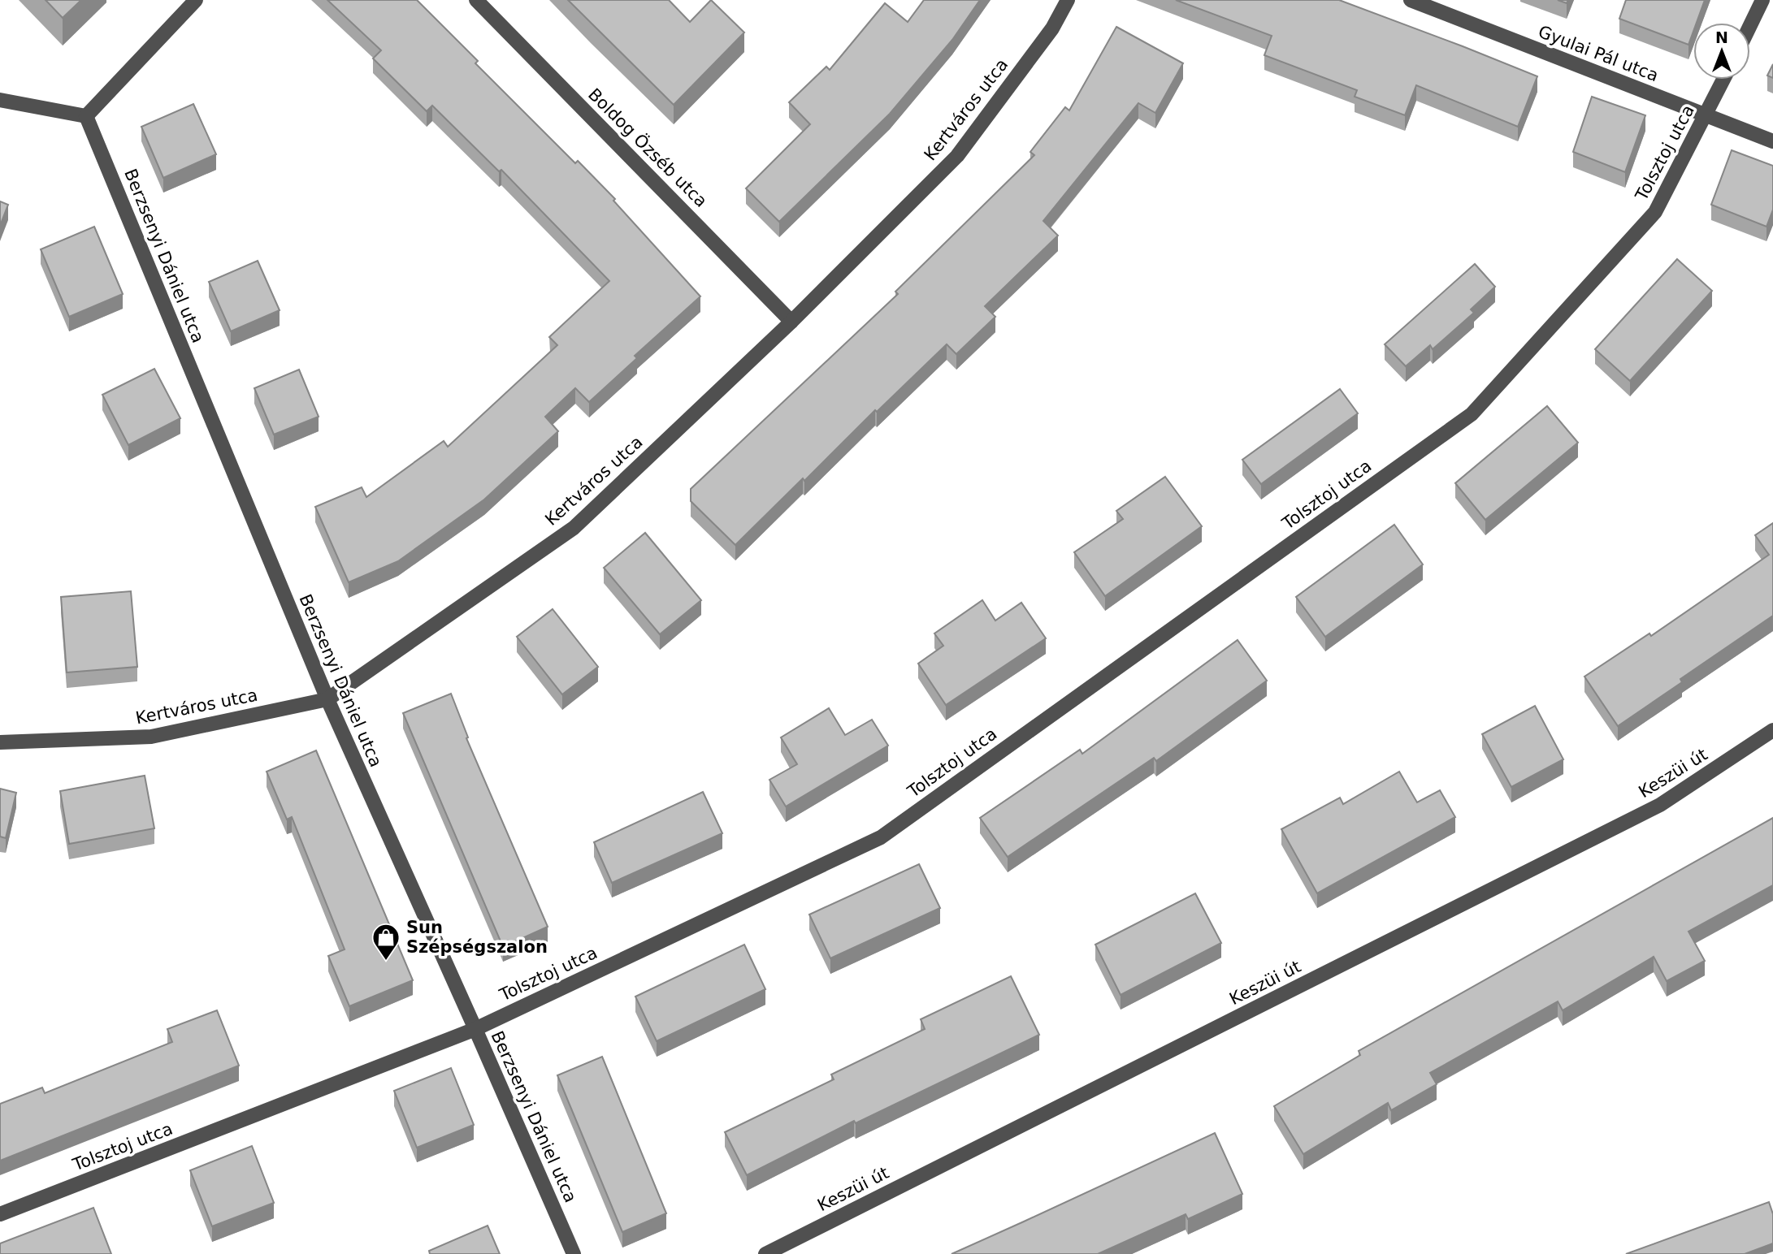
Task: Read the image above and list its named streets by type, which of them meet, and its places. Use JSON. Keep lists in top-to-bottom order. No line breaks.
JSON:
{"streets":{"street":["Gyulai Pál utca","Kertváros utca","Boldog Özséb utca","Tolsztoj utca","Berzsenyi Dániel utca","Keszüi út"]},"crossings":[["Gyulai Pál utca","Tolsztoj utca"],["Kertváros utca","Boldog Özséb utca"],["Kertváros utca","Berzsenyi Dániel utca"],["Tolsztoj utca","Berzsenyi Dániel utca"]],"places":{"shop":["Sun Szépségszalon"]},"north":"top"}
